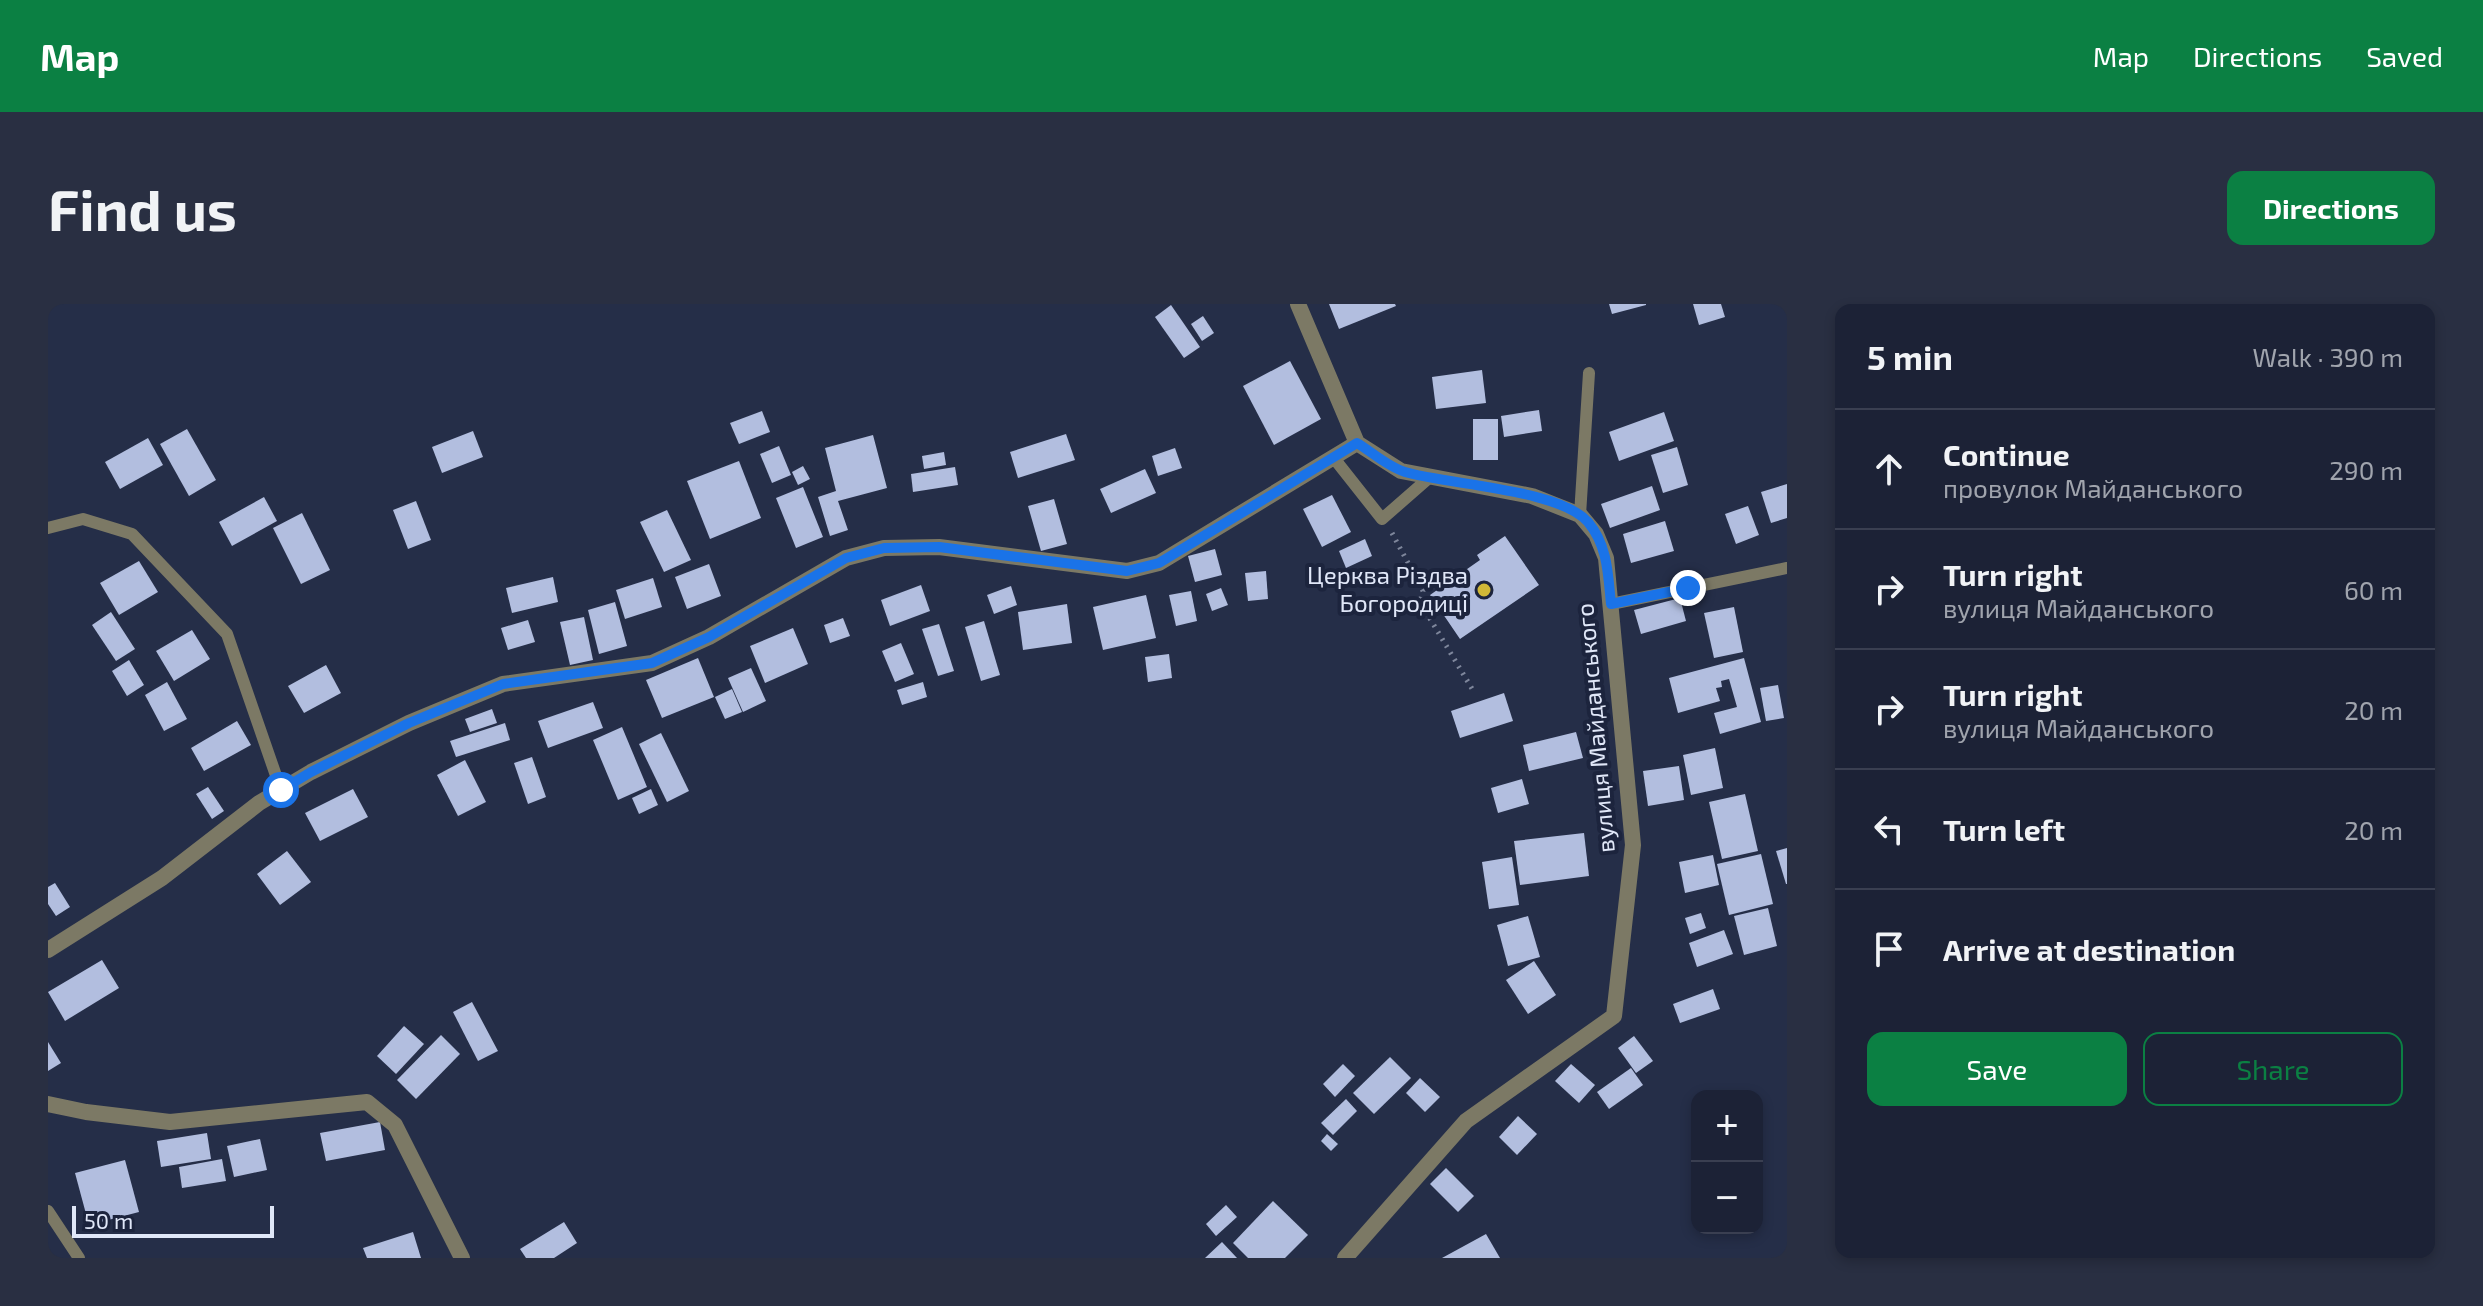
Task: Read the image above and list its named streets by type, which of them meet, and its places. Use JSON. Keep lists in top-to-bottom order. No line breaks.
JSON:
{"streets":{"street":["вулиця Майданського"]},"places":["Церква Різдва Богородиці"],"scale_bar":"50 m","page":{"header":"Map","nav":["Map","Directions","Saved"],"buttons":["Directions",["Save","Share"]],"title":"Find us","heading":["5 min","Walk · 390 m"],"list":[["Continue","провулок Майданського","290 m"],["Turn right","вулиця Майданського","60 m"],["Turn right","вулиця Майданського","20 m"],["Turn left","20 m"],"Arrive at destination"],"map_buttons":["+","−"],"scale":"50 m"}}
